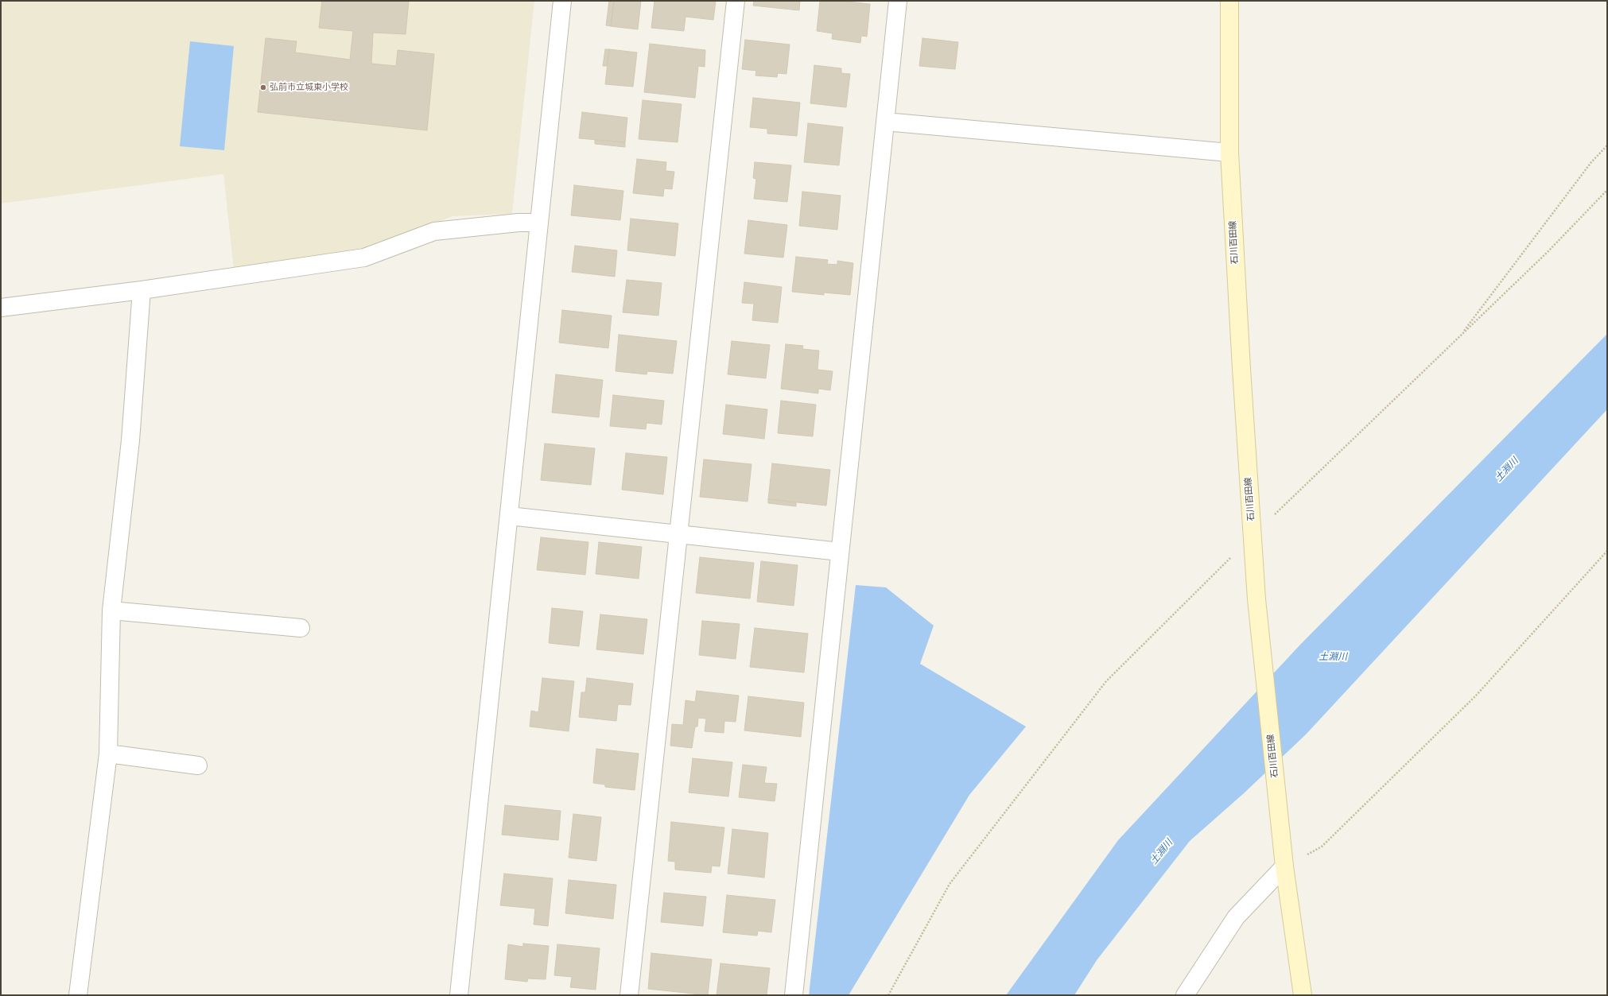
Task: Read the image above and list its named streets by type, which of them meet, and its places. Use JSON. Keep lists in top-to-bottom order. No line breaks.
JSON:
{"streets":{"main road":["石川百田線"]},"water":["土淵川"],"places":["弘前市立城東小学校"]}
